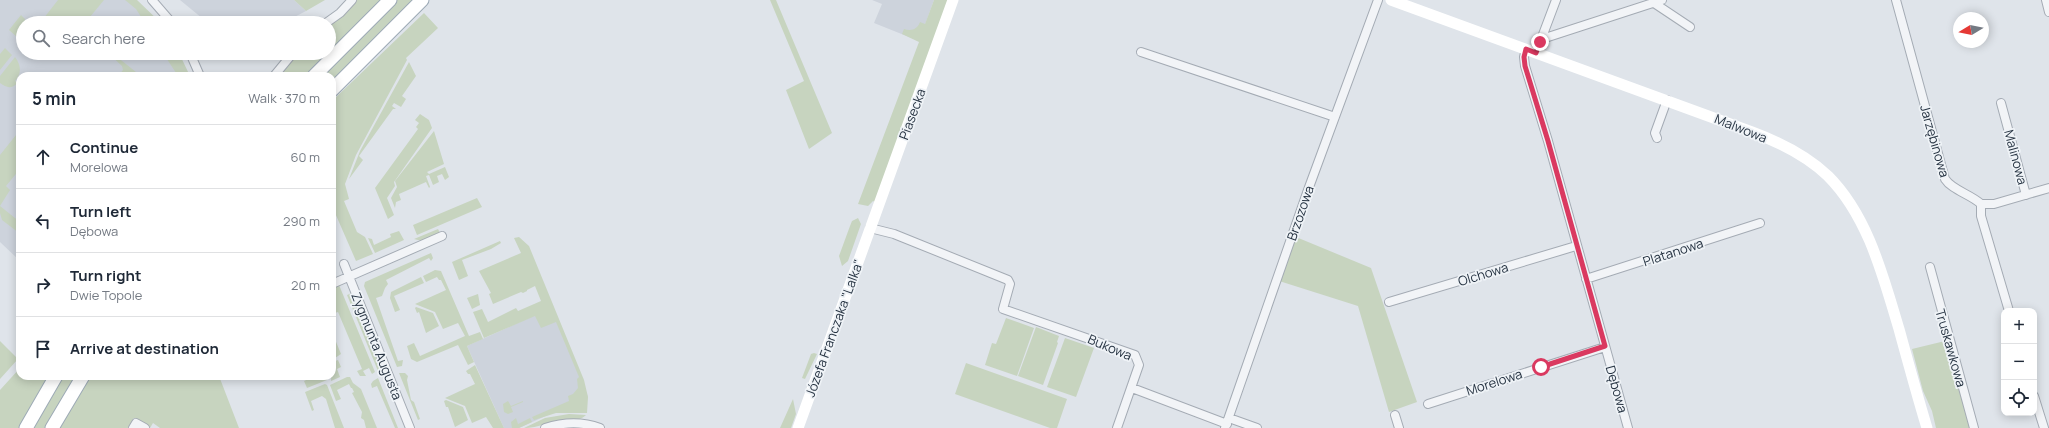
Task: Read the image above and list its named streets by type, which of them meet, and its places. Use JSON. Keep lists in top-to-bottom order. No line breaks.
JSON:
{"streets":{"street":["Piasecka","Malwowa","Jarzębinowa","Malinowa","Brzozowa","Platanowa","Olchowa","Józefa Franczaka \"Lalka\"","Zygmunta Augusta","Bukowa","Truskawkowa","Morelowa","Dębowa"]},"crossings":[["Piasecka","Józefa Franczaka \"Lalka\""],["Piasecka","Bukowa"],["Malwowa","Dębowa"],["Platanowa","Dębowa"],["Olchowa","Dębowa"],["Józefa Franczaka \"Lalka\"","Bukowa"],["Morelowa","Dębowa"]],"north":"left","page":{"search":"Search here","heading":["5 min","Walk · 370 m"],"list":[["Continue","Morelowa","60 m"],["Turn left","Dębowa","290 m"],["Turn right","Dwie Topole","20 m"],"Arrive at destination"],"map_buttons":["+","−"]}}
